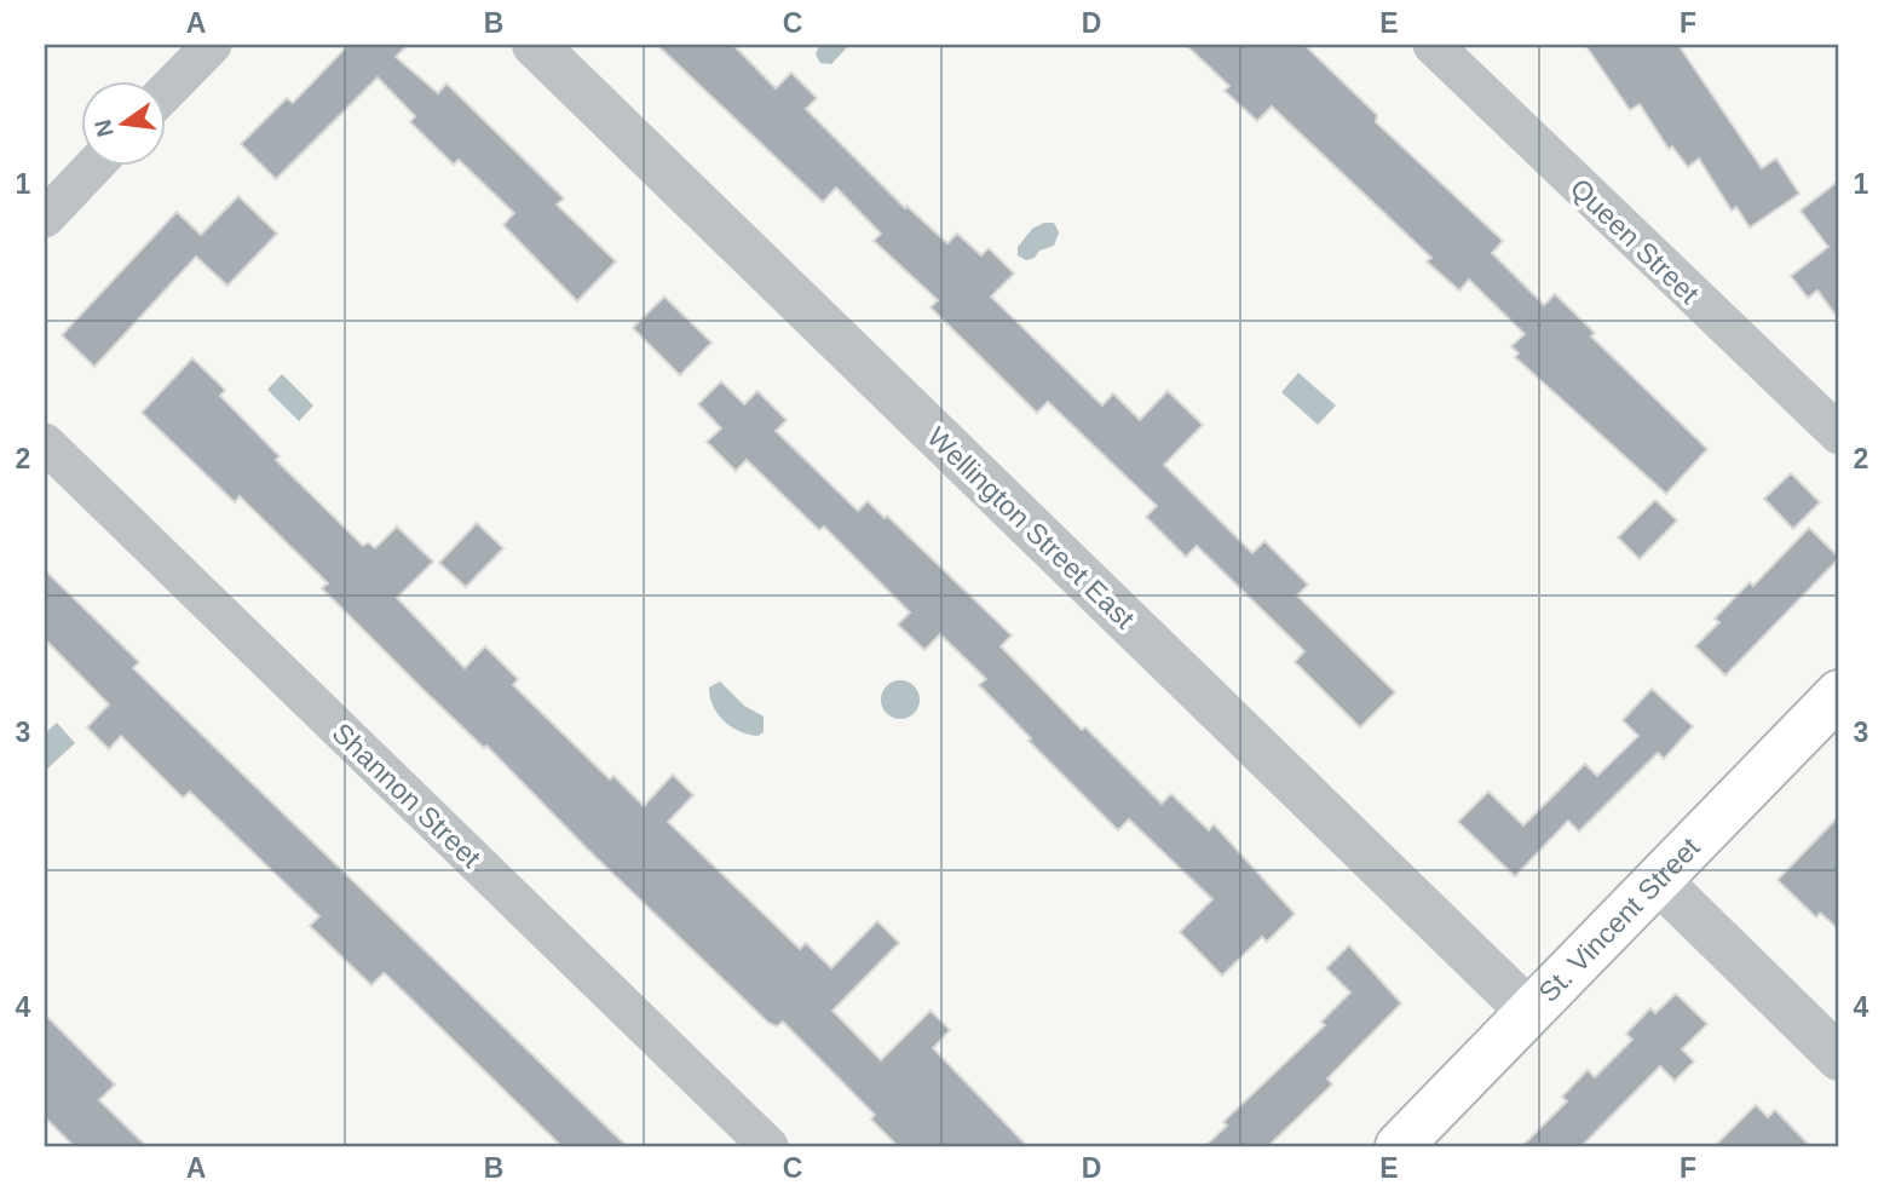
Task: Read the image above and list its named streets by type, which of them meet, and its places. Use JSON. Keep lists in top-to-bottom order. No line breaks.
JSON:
{"streets":{"main road":["St. Vincent Street"],"street":["Queen Street","Wellington Street East","Shannon Street"]},"crossings":[["Wellington Street East","St. Vincent Street"]],"north":"left","grid":{"columns":["A","B","C","D","E","F"],"rows":["1","2","3","4"]}}
